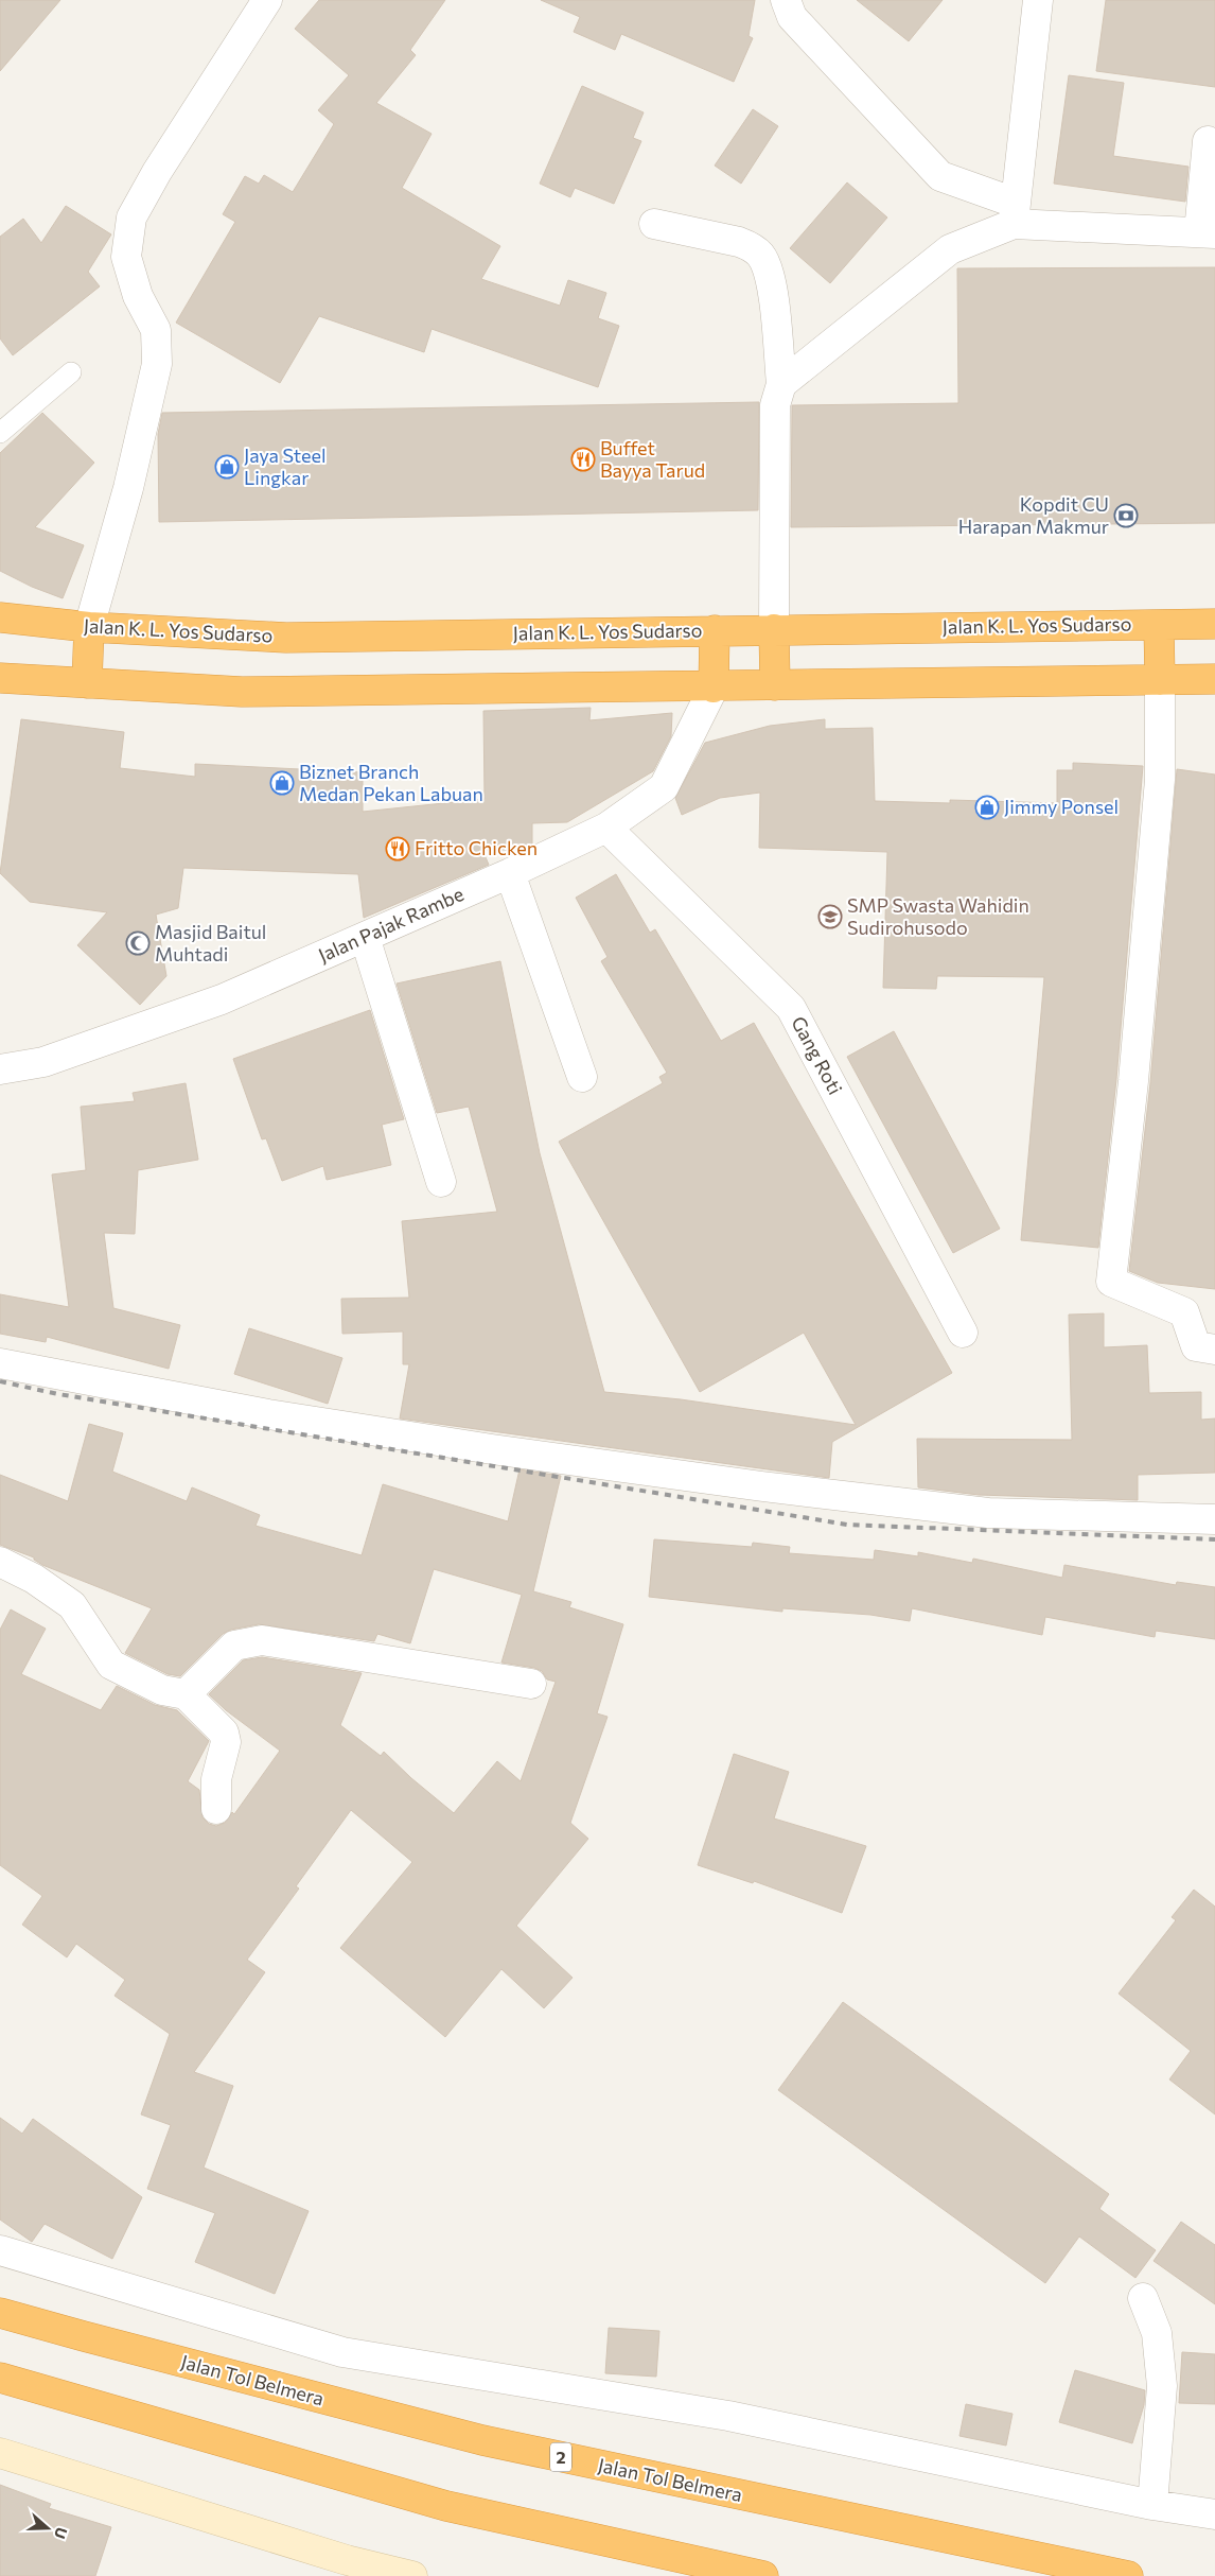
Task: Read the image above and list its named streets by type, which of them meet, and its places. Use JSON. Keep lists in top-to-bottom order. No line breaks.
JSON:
{"streets":{"highway":["Jalan K. L. Yos Sudarso","Jalan Tol Belmera","2"],"street":["Jalan Pajak Rambe","Gang Roti"]},"crossings":[["Jalan Pajak Rambe","Gang Roti"]],"places":{"restaurant":["Buffet Bayya Tarud","Fritto Chicken"],"shop":["Jaya Steel Lingkar","Biznet Branch Medan Pekan Labuan","Jimmy Ponsel"],"bank":["Kopdit CU Harapan Makmur"],"school or university":["SMP Swasta Wahidin Sudirohusodo"],"mosque":["Masjid Baitul Muhtadi"]},"north":"right"}
